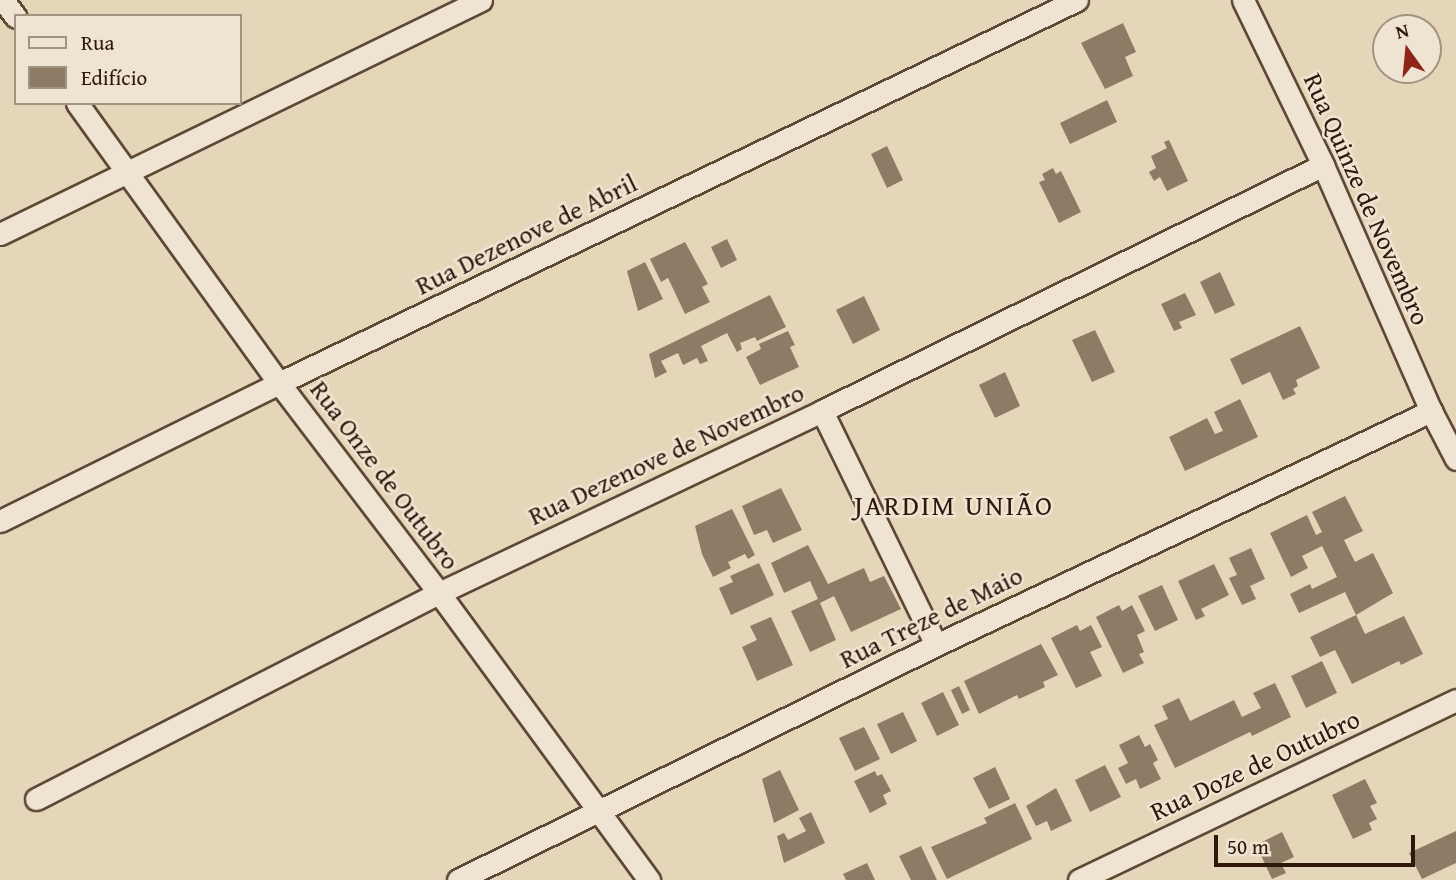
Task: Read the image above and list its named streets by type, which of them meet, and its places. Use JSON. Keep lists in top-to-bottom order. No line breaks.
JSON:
{"streets":{"street":["Rua Quinze de Novembro","Rua Dezenove de Abril","Rua Dezenove de Novembro","Rua Onze de Outubro","Rua Treze de Maio","Rua Doze de Outubro"]},"crossings":[["Rua Quinze de Novembro","Rua Dezenove de Novembro"],["Rua Quinze de Novembro","Rua Treze de Maio"],["Rua Dezenove de Abril","Rua Onze de Outubro"],["Rua Dezenove de Novembro","Rua Onze de Outubro"],["Rua Onze de Outubro","Rua Treze de Maio"]],"districts":["JARDIM UNIÃO"],"legend":["Rua","Edifício"],"scale_bar":"50 m","north":"top"}
